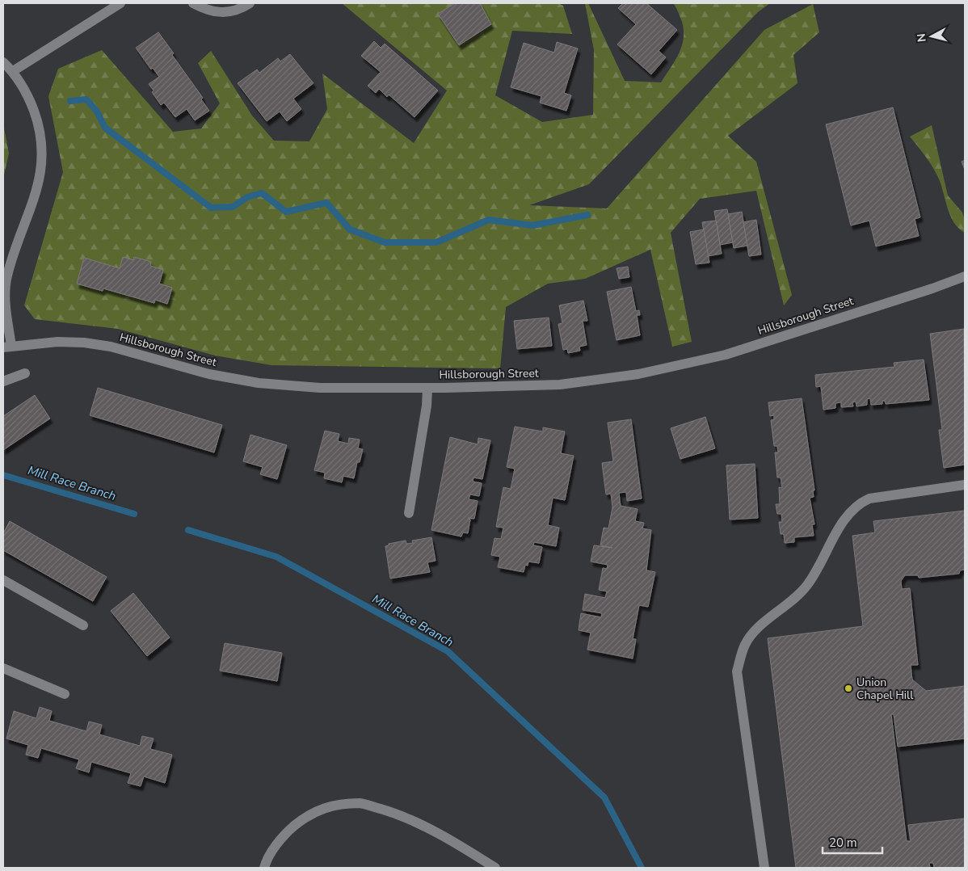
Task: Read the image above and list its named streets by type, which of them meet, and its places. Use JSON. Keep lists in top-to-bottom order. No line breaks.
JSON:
{"streets":{"street":["Hillsborough Street"]},"water":["Mill Race Branch"],"places":["Union Chapel Hill"],"scale_bar":"20 m","north":"left"}
